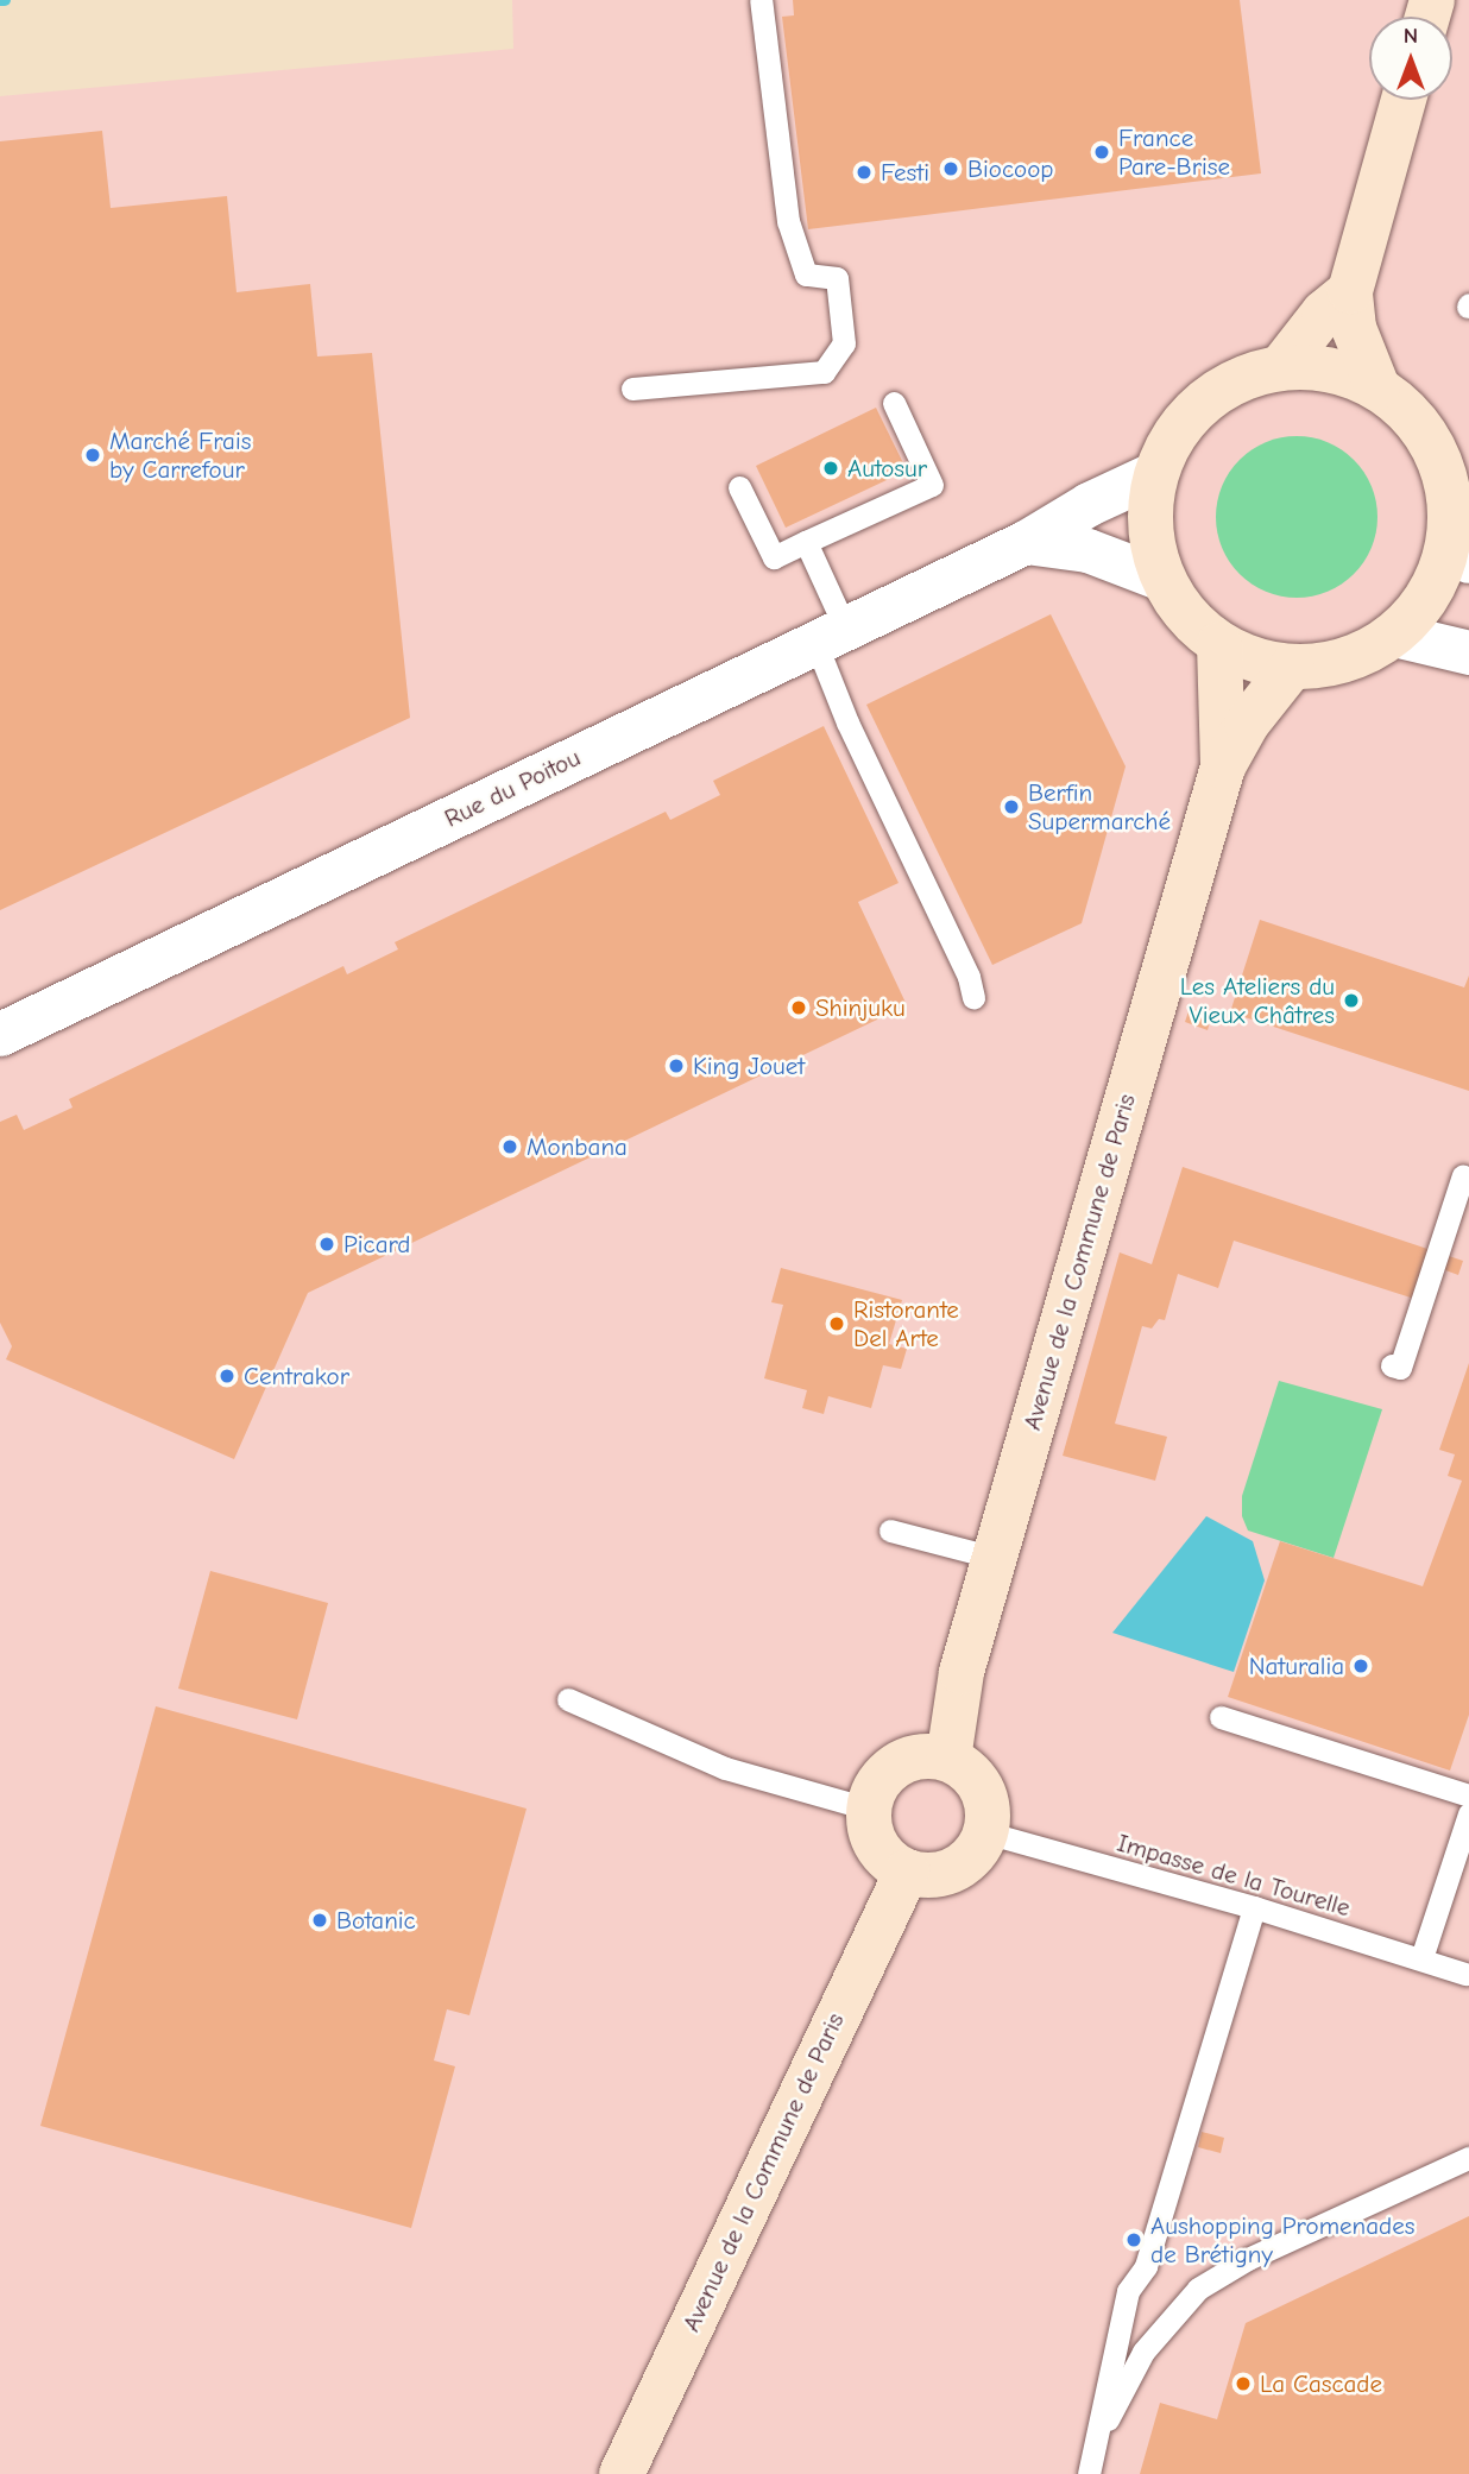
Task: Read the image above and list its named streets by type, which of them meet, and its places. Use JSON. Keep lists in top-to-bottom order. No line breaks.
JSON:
{"streets":{"street":["Rue du Poitou","Avenue de la Commune de Paris"],"lane":["Impasse de la Tourelle"]},"crossings":[["Avenue de la Commune de Paris","Impasse de la Tourelle"]],"places":["France Pare-Brise","Biocoop","Festi","Marché Frais by Carrefour","Autosur","Berfin Supermarché","Les Ateliers du Vieux Châtres","Shinjuku","King Jouet","Monbana","Picard","Ristorante Del Arte","Centrakor","Naturalia","Botanic","Aushopping Promenades de Brétigny","La Cascade"],"north":"top"}
